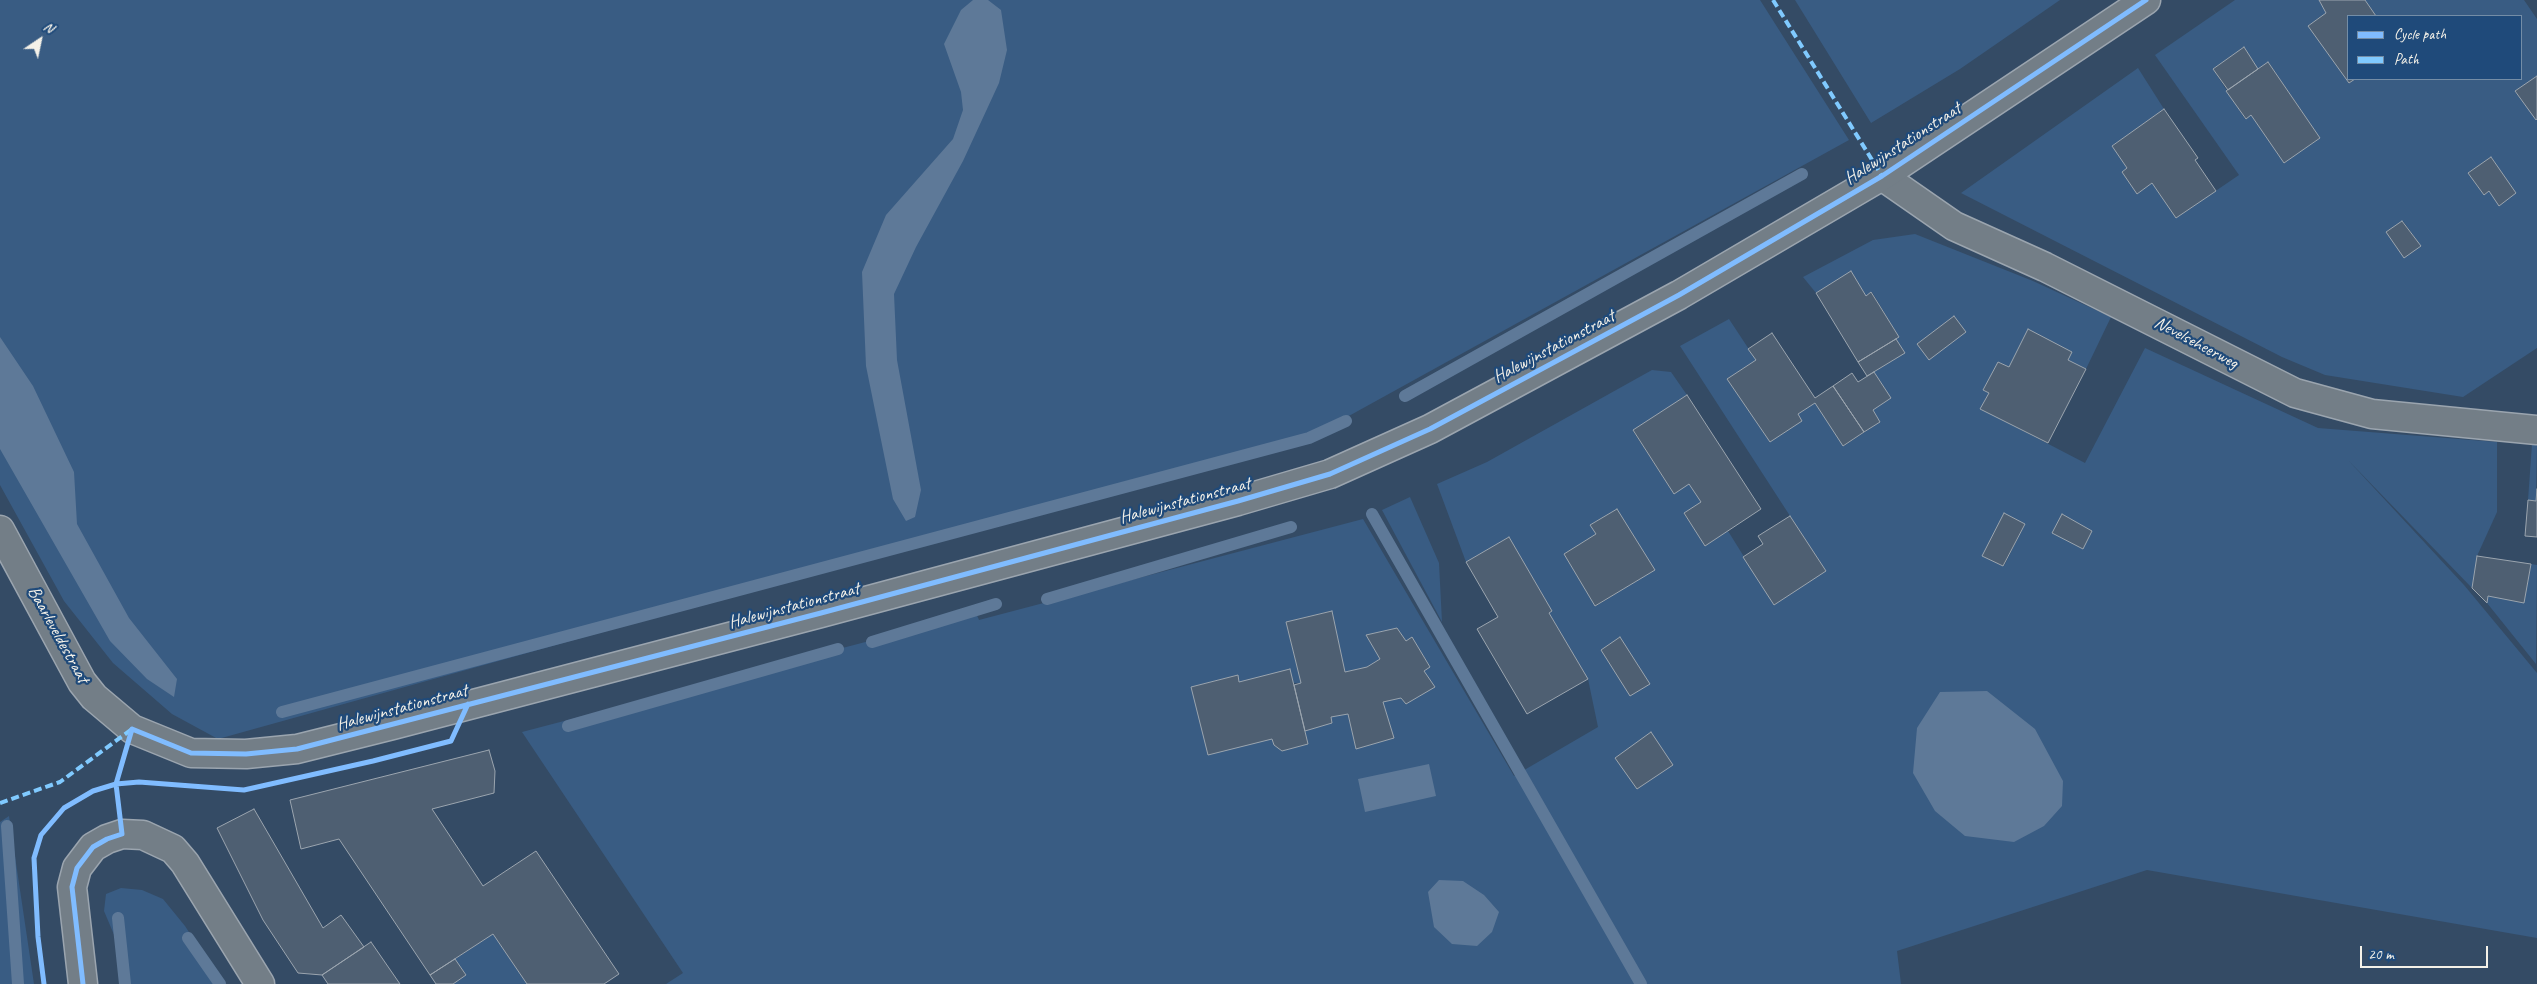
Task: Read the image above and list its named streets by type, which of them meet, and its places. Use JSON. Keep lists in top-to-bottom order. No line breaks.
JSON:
{"streets":{"street":["Halewijnstationstraat","Nevelseheerweg","Baarleveldestraat"]},"crossings":[["Halewijnstationstraat","Nevelseheerweg"],["Halewijnstationstraat","Baarleveldestraat"]],"legend":["Cycle path","Path"],"scale_bar":"20 m","north":"top right"}
